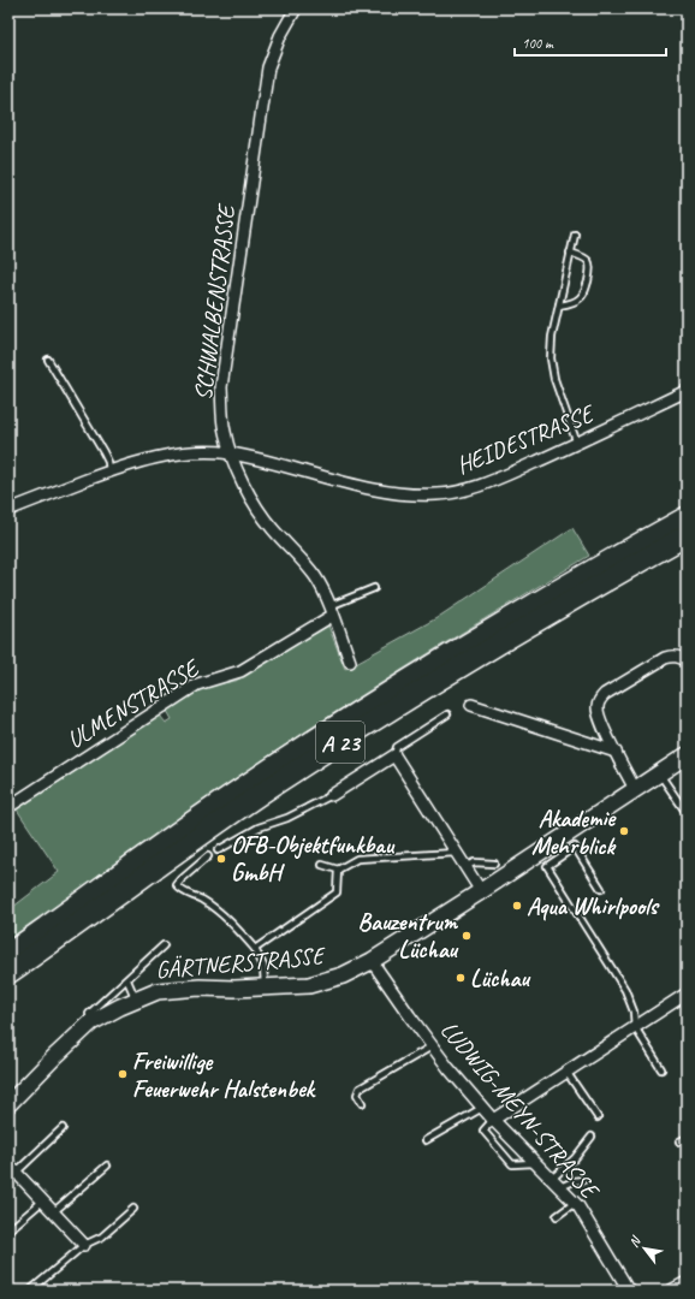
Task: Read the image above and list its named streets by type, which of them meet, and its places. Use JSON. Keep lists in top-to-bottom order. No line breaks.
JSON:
{"streets":{"highway":["A 23"],"street":["SCHWALBENSTRASSE","HEIDESTRASSE","ULMENSTRASSE","GÄRTNERSTRASSE","LUDWIG-MEYN-STRASSE"]},"crossings":[["SCHWALBENSTRASSE","HEIDESTRASSE"],["SCHWALBENSTRASSE","ULMENSTRASSE"],["GÄRTNERSTRASSE","LUDWIG-MEYN-STRASSE"]],"places":["Akademie Mehrblick","OFB-Objektfunkbau GmbH","Aqua Whirlpools","Bauzentrum Lüchau","Lüchau","Freiwillige Feuerwehr Halstenbek"],"scale_bar":"100 m","north":"top left"}
